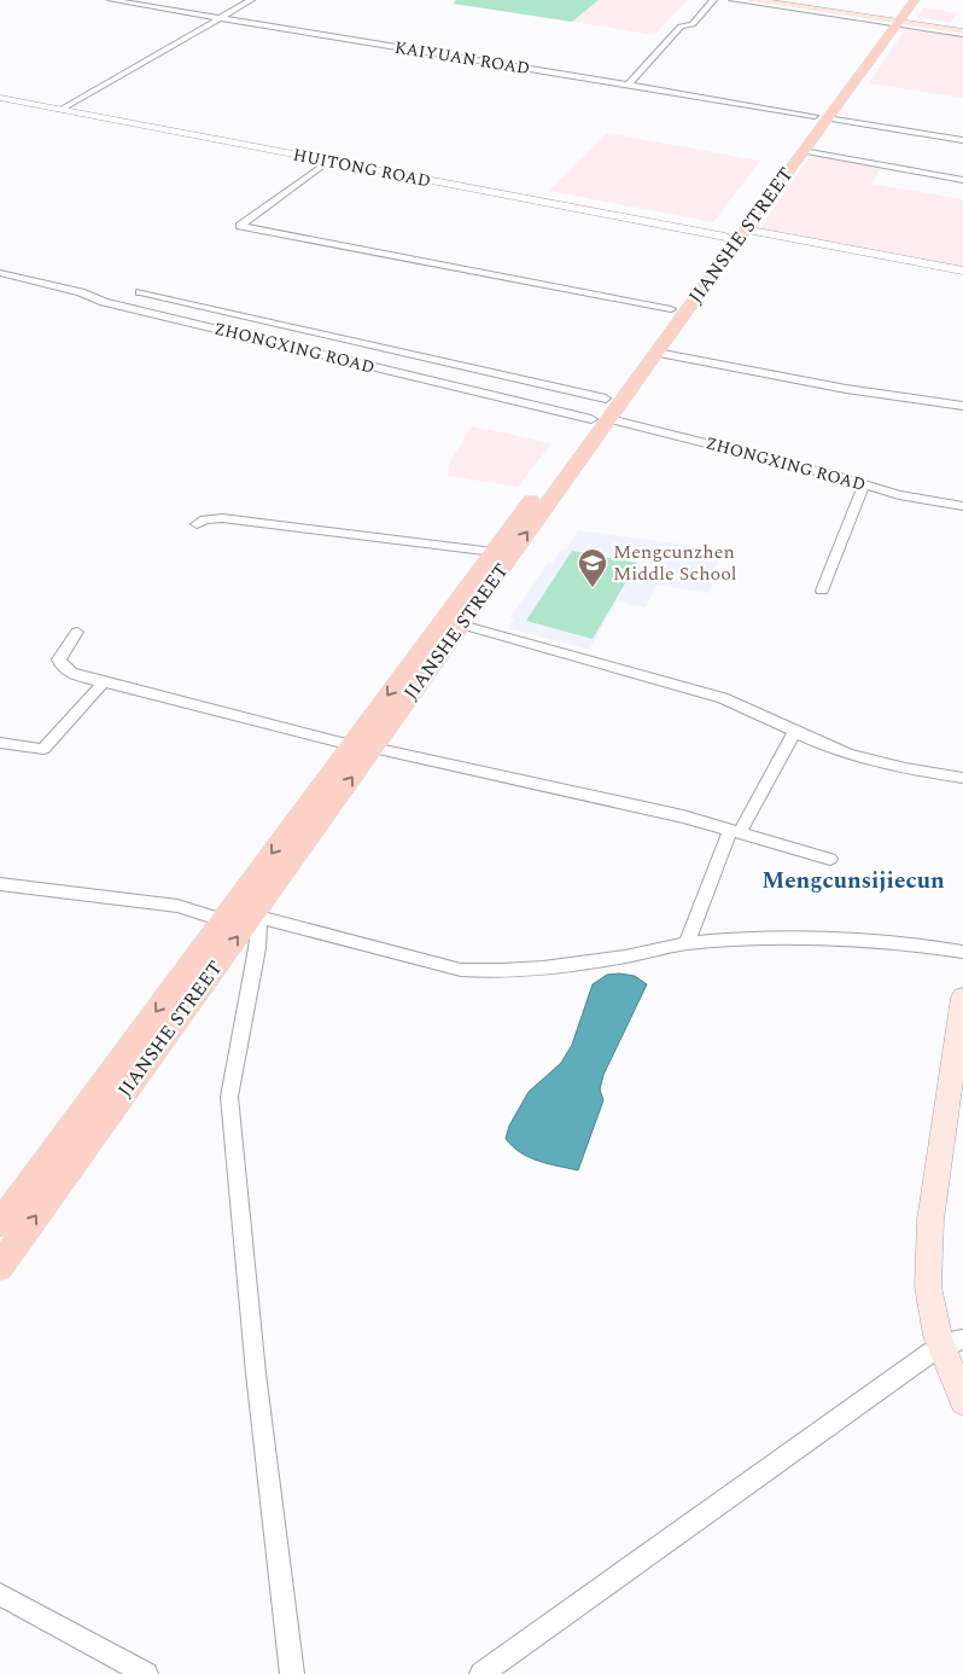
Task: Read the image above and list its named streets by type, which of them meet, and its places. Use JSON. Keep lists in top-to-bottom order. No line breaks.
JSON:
{"streets":{"main road":["JIANSHE STREET"],"street":["KAIYUAN ROAD","HUITONG ROAD","ZHONGXING ROAD"]},"crossings":[["KAIYUAN ROAD","JIANSHE STREET"],["HUITONG ROAD","JIANSHE STREET"],["JIANSHE STREET","ZHONGXING ROAD"]],"districts":["Mengcunsijiecun"],"places":{"school or university":["Mengcunzhen Middle School"]}}
